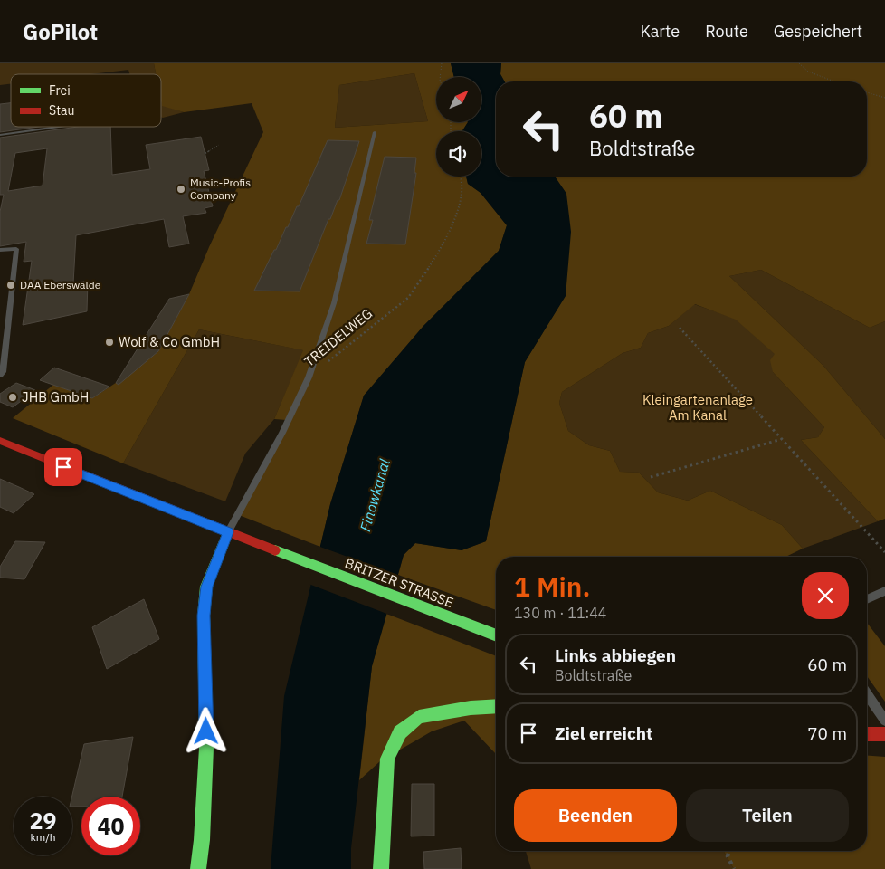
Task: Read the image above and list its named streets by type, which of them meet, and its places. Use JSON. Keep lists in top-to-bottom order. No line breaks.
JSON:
{"streets":{"main road":["BRITZER STRASSE"],"lane":["TREIDELWEG"]},"crossings":[["TREIDELWEG","BRITZER STRASSE"]],"water":["Finowkanal"],"parks":["Kleingartenanlage Am Kanal"],"places":["Music-Profis Company","DAA Eberswalde","Wolf & Co GmbH","JHB GmbH"],"legend":["Frei","Stau"],"north":"top right","page":{"header":"GoPilot","nav":["Karte","Route","Gespeichert"],"turn":["60 m","Boldtstraße"],"heading":["1 Min.","130 m · 11:44"],"list":[{"name":"Links abbiegen","note":"Boldtstraße","value":"60 m"},{"name":"Ziel erreicht","value":"70 m"}],"buttons":["Beenden","Teilen"],"speed":"29 km/h","limit":"40"}}
